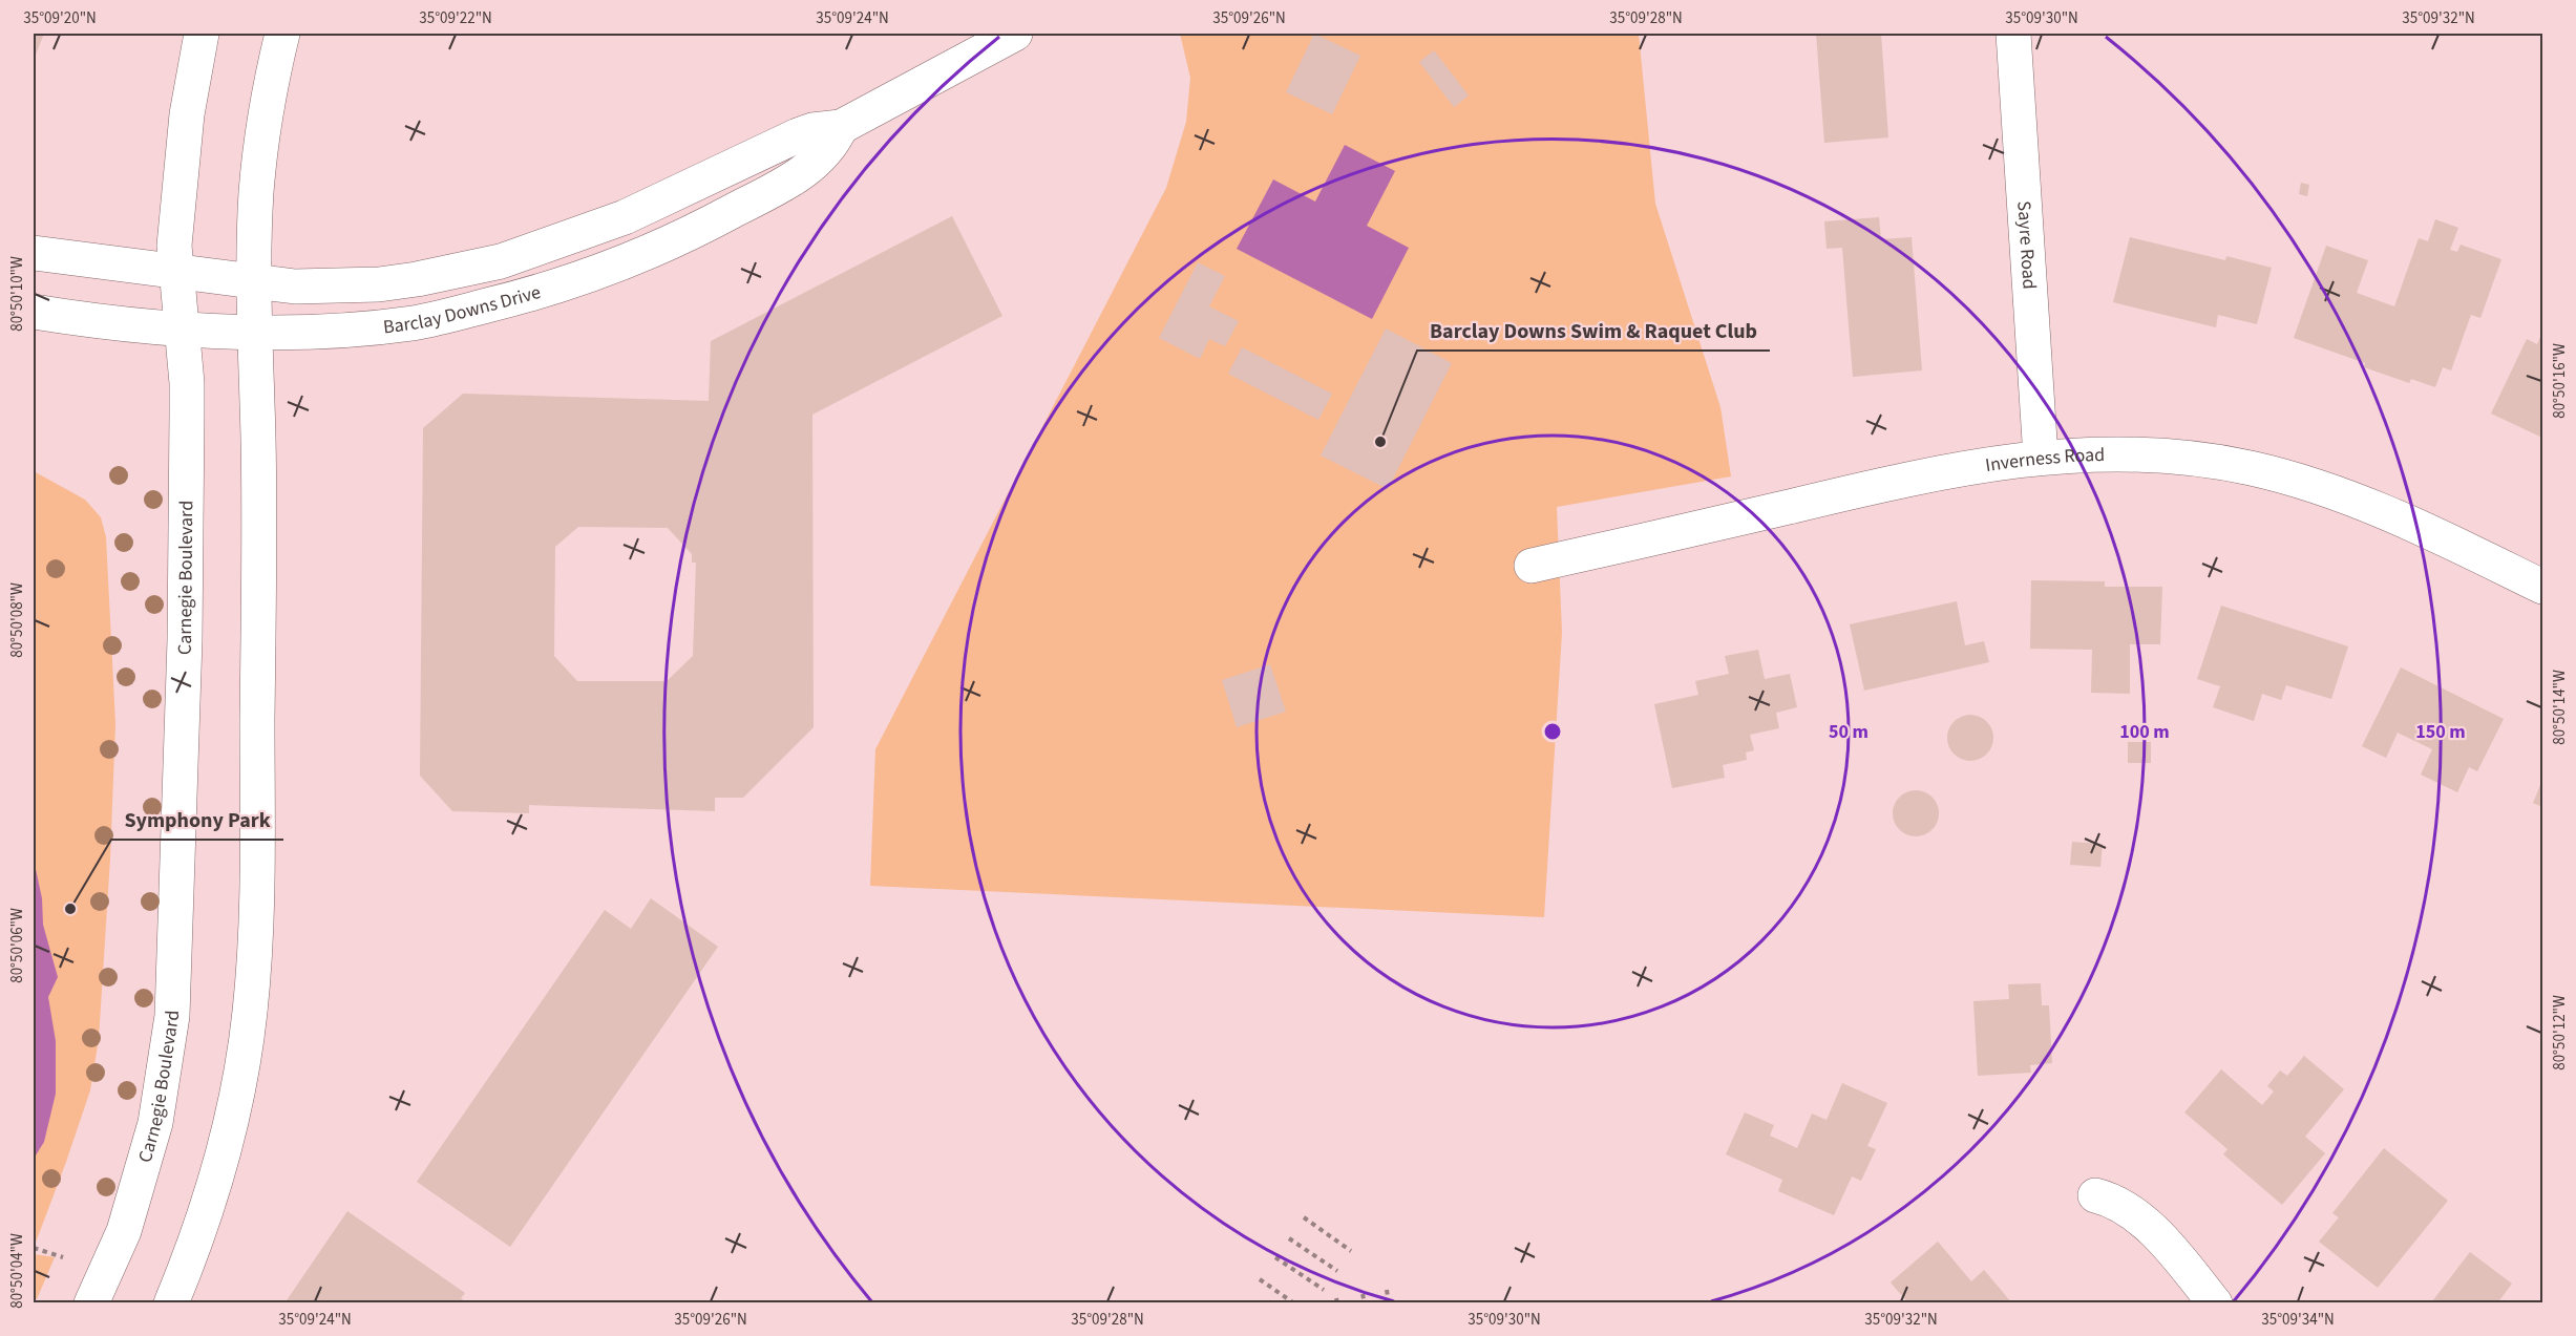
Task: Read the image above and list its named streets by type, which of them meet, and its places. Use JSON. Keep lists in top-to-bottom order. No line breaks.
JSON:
{"streets":{"street":["Sayre Road","Barclay Downs Drive","Inverness Road","Carnegie Boulevard"]},"crossings":[["Sayre Road","Inverness Road"],["Barclay Downs Drive","Carnegie Boulevard"]],"places":["Barclay Downs Swim & Raquet Club","Symphony Park"],"coordinates":["35°09'20\"N","35°09'22\"N","35°09'24\"N","35°09'26\"N","35°09'28\"N","35°09'30\"N","35°09'32\"N","80°50'10\"W","80°50'16\"W","80°50'08\"W","80°50'14\"W","80°50'06\"W","80°50'12\"W","80°50'04\"W","35°09'34\"N"],"rings":["50 m","100 m","150 m"]}
